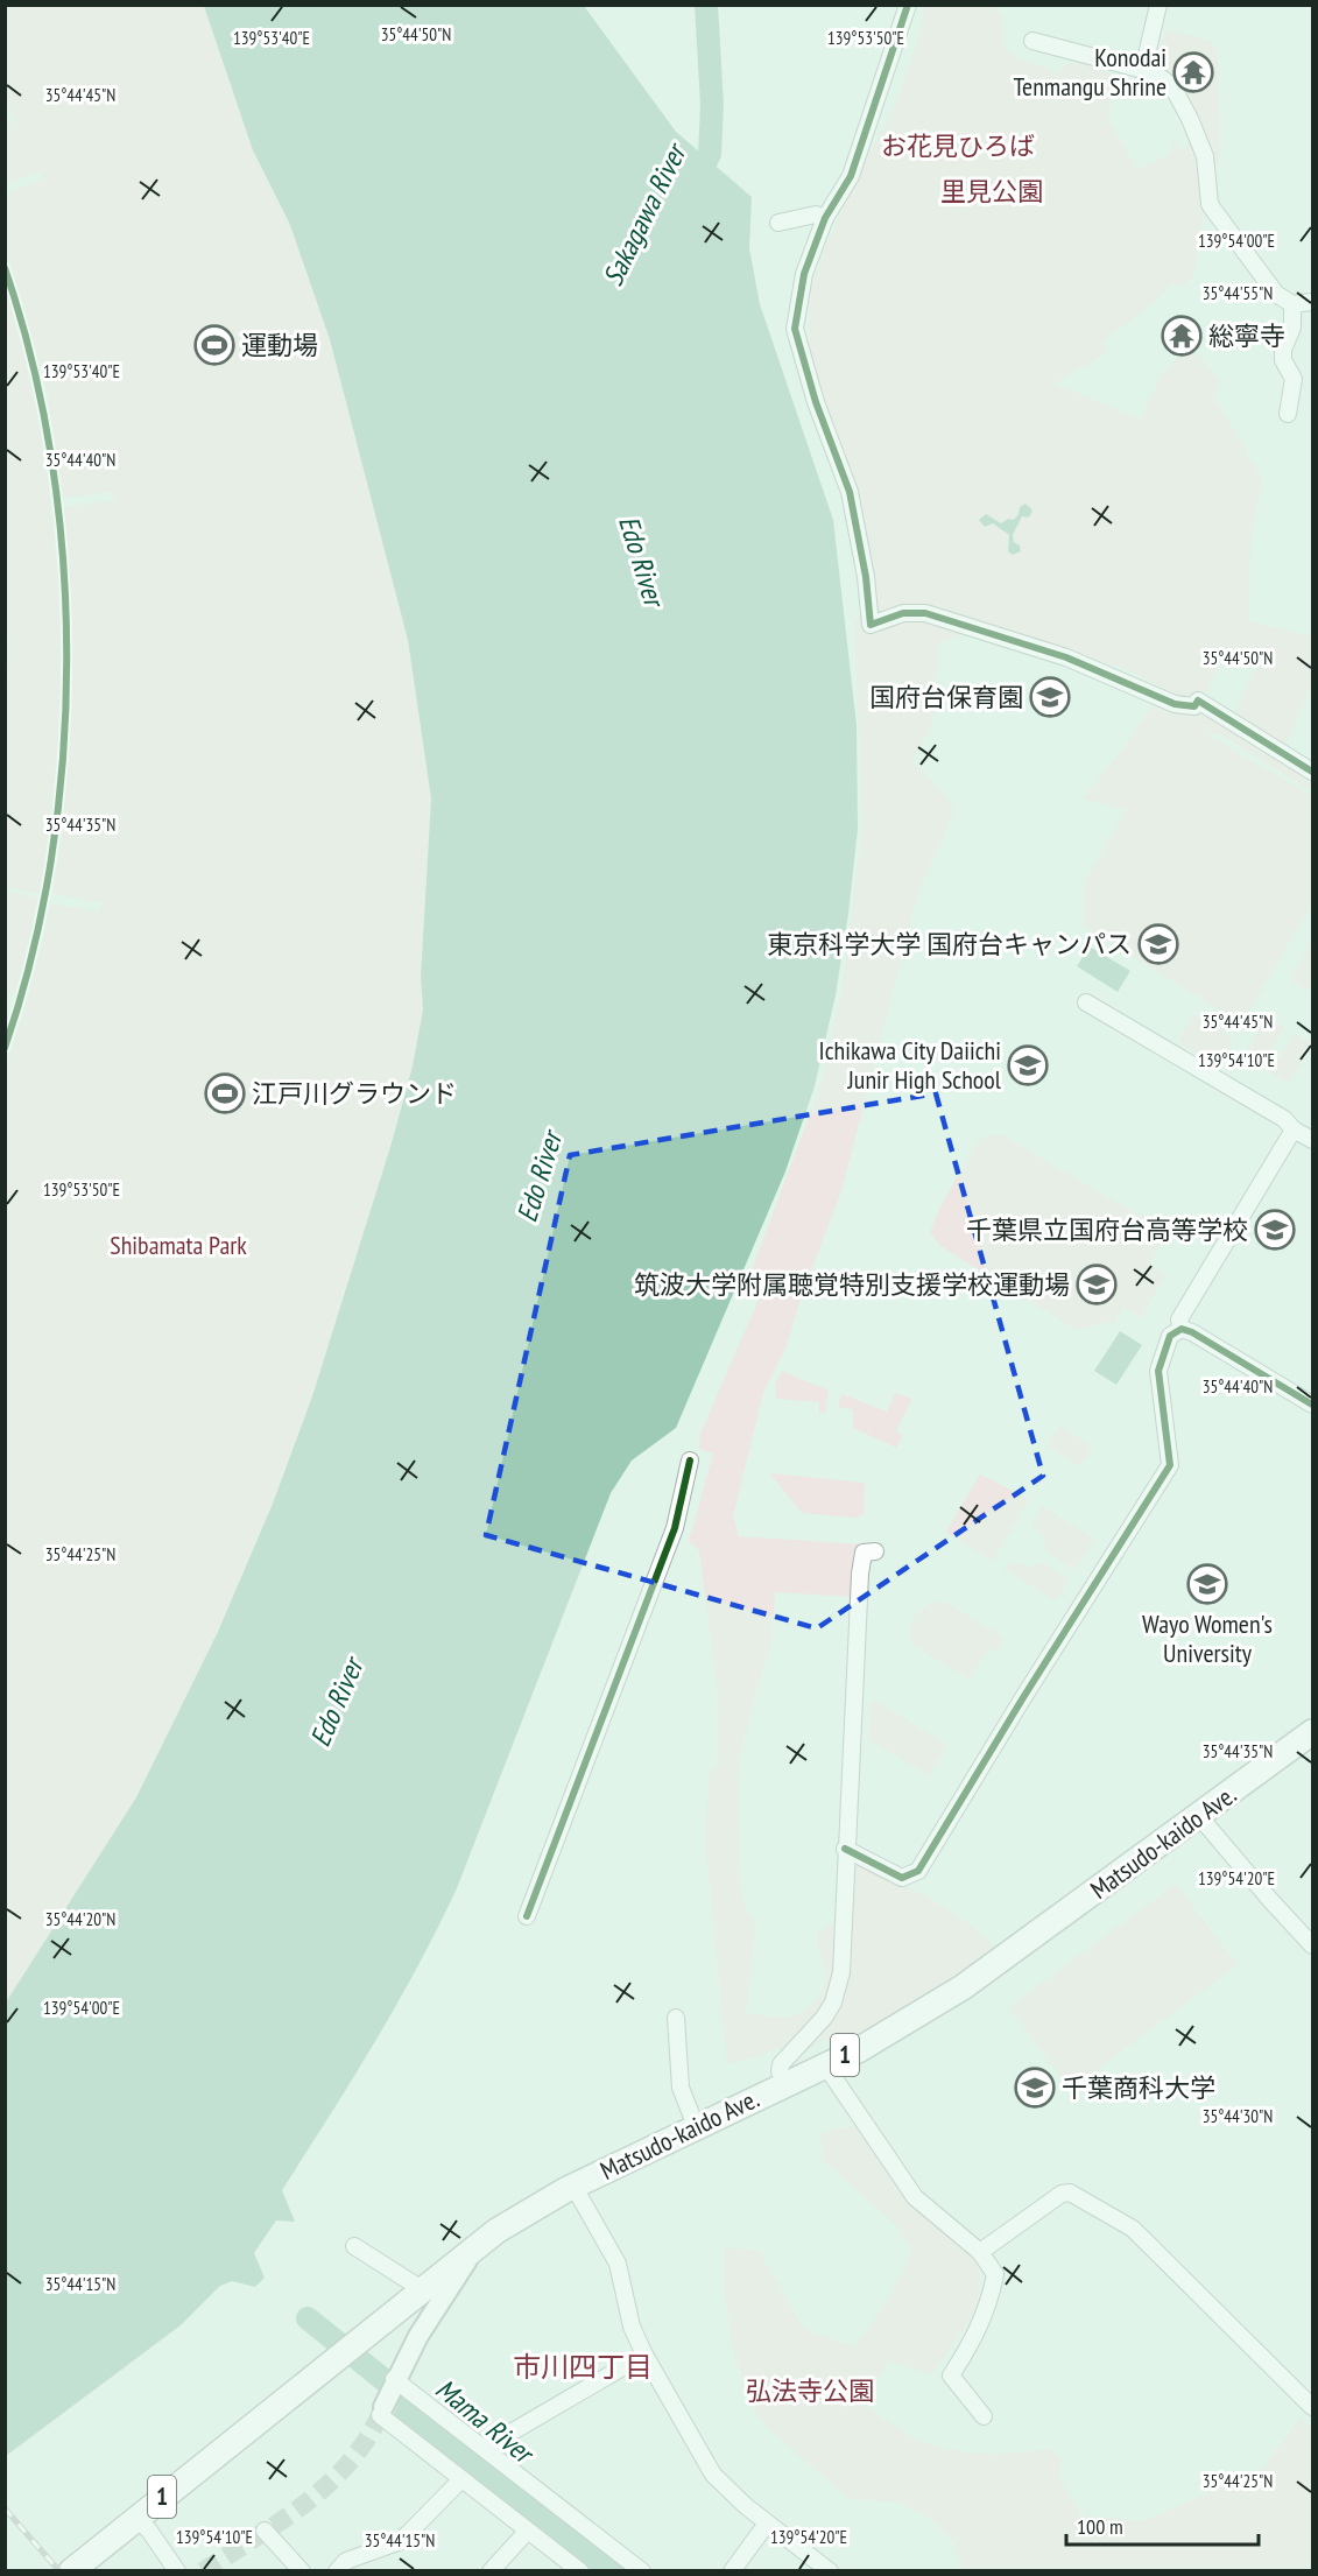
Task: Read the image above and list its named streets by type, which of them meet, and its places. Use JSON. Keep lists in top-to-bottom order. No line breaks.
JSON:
{"streets":{"main road":["Matsudo-kaido Ave.","1"]},"districts":["市川四丁目"],"water":["Sakagawa River","Edo River","Mama River"],"parks":["お花見ひろば","里見公園","Shibamata Park","弘法寺公園"],"places":{"temple":["Konodai Tenmangu Shrine","総寧寺"],"sports":["運動場","江戸川グラウンド"],"school or university":["国府台保育園","東京科学大学 国府台キャンパス","Ichikawa City Daiichi Junir High School","千葉県立国府台高等学校","筑波大学附属聴覚特別支援学校運動場","Wayo Women's University","千葉商科大学"]},"scale_bar":"100 m","coordinates":["35°44'50\"N","139°53'40\"E","139°53'50\"E","35°44'45\"N","139°54'00\"E","35°44'55\"N","35°44'40\"N","35°44'35\"N","139°54'10\"E","35°44'25\"N","139°54'20\"E","35°44'20\"N","35°44'30\"N","35°44'15\"N"]}
